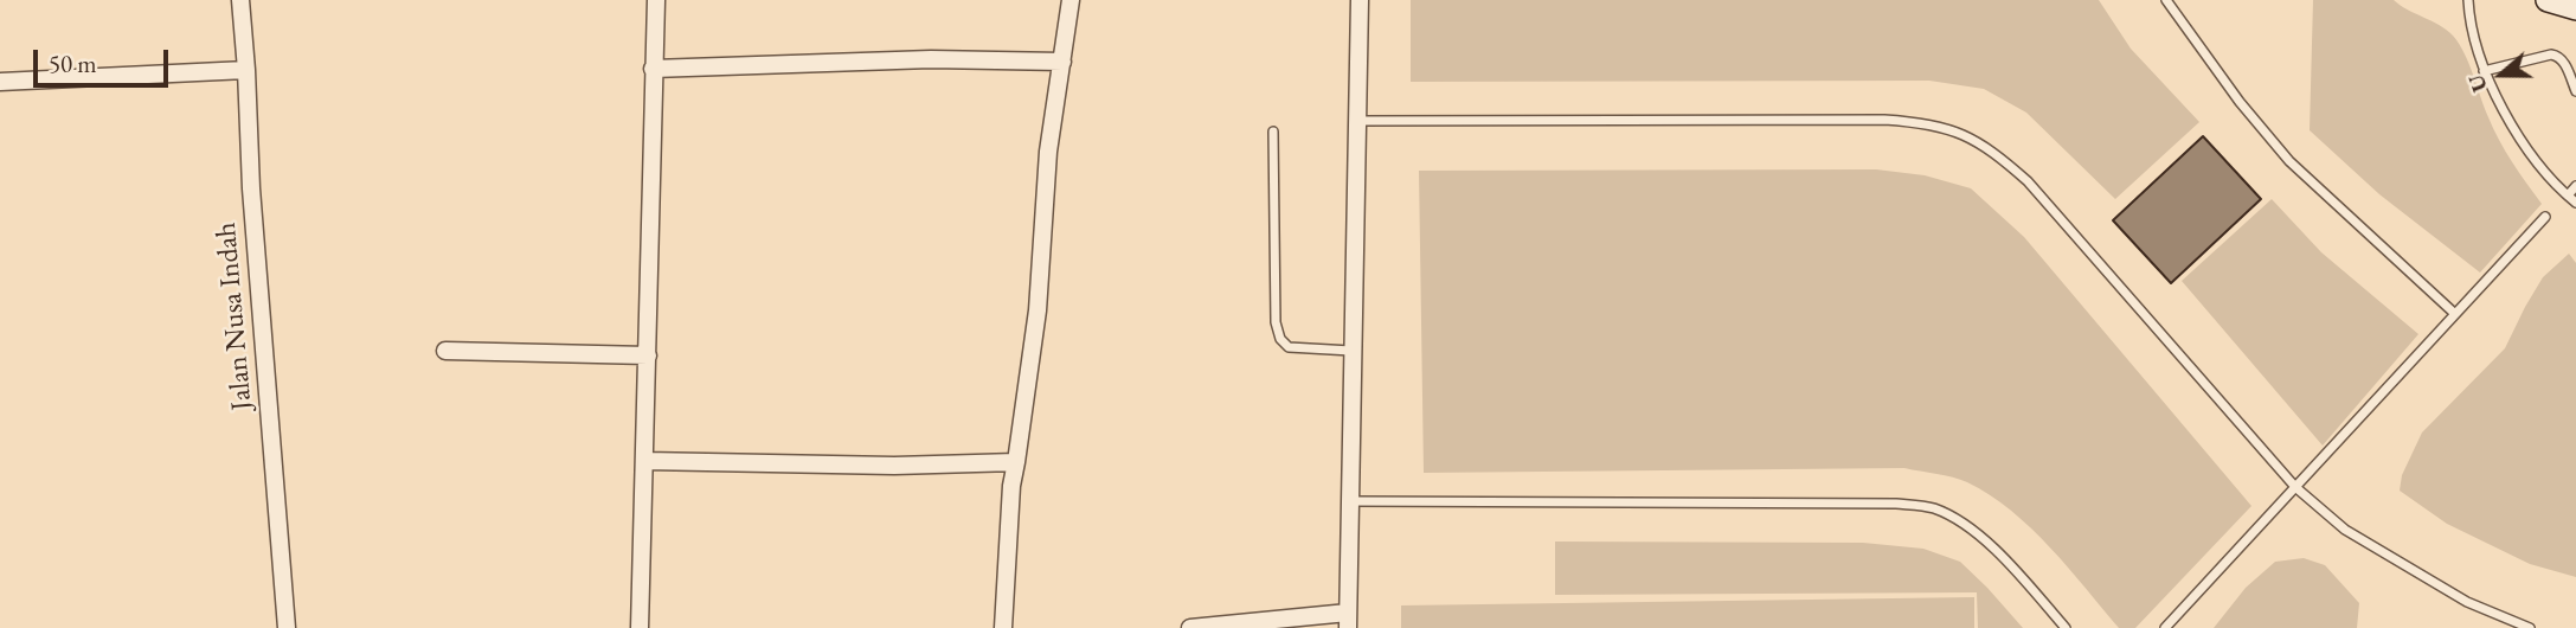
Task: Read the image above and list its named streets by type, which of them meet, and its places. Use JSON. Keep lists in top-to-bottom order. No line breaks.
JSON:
{"streets":{"street":["Jalan Nusa Indah"]},"scale_bar":"50 m","north":"left"}
